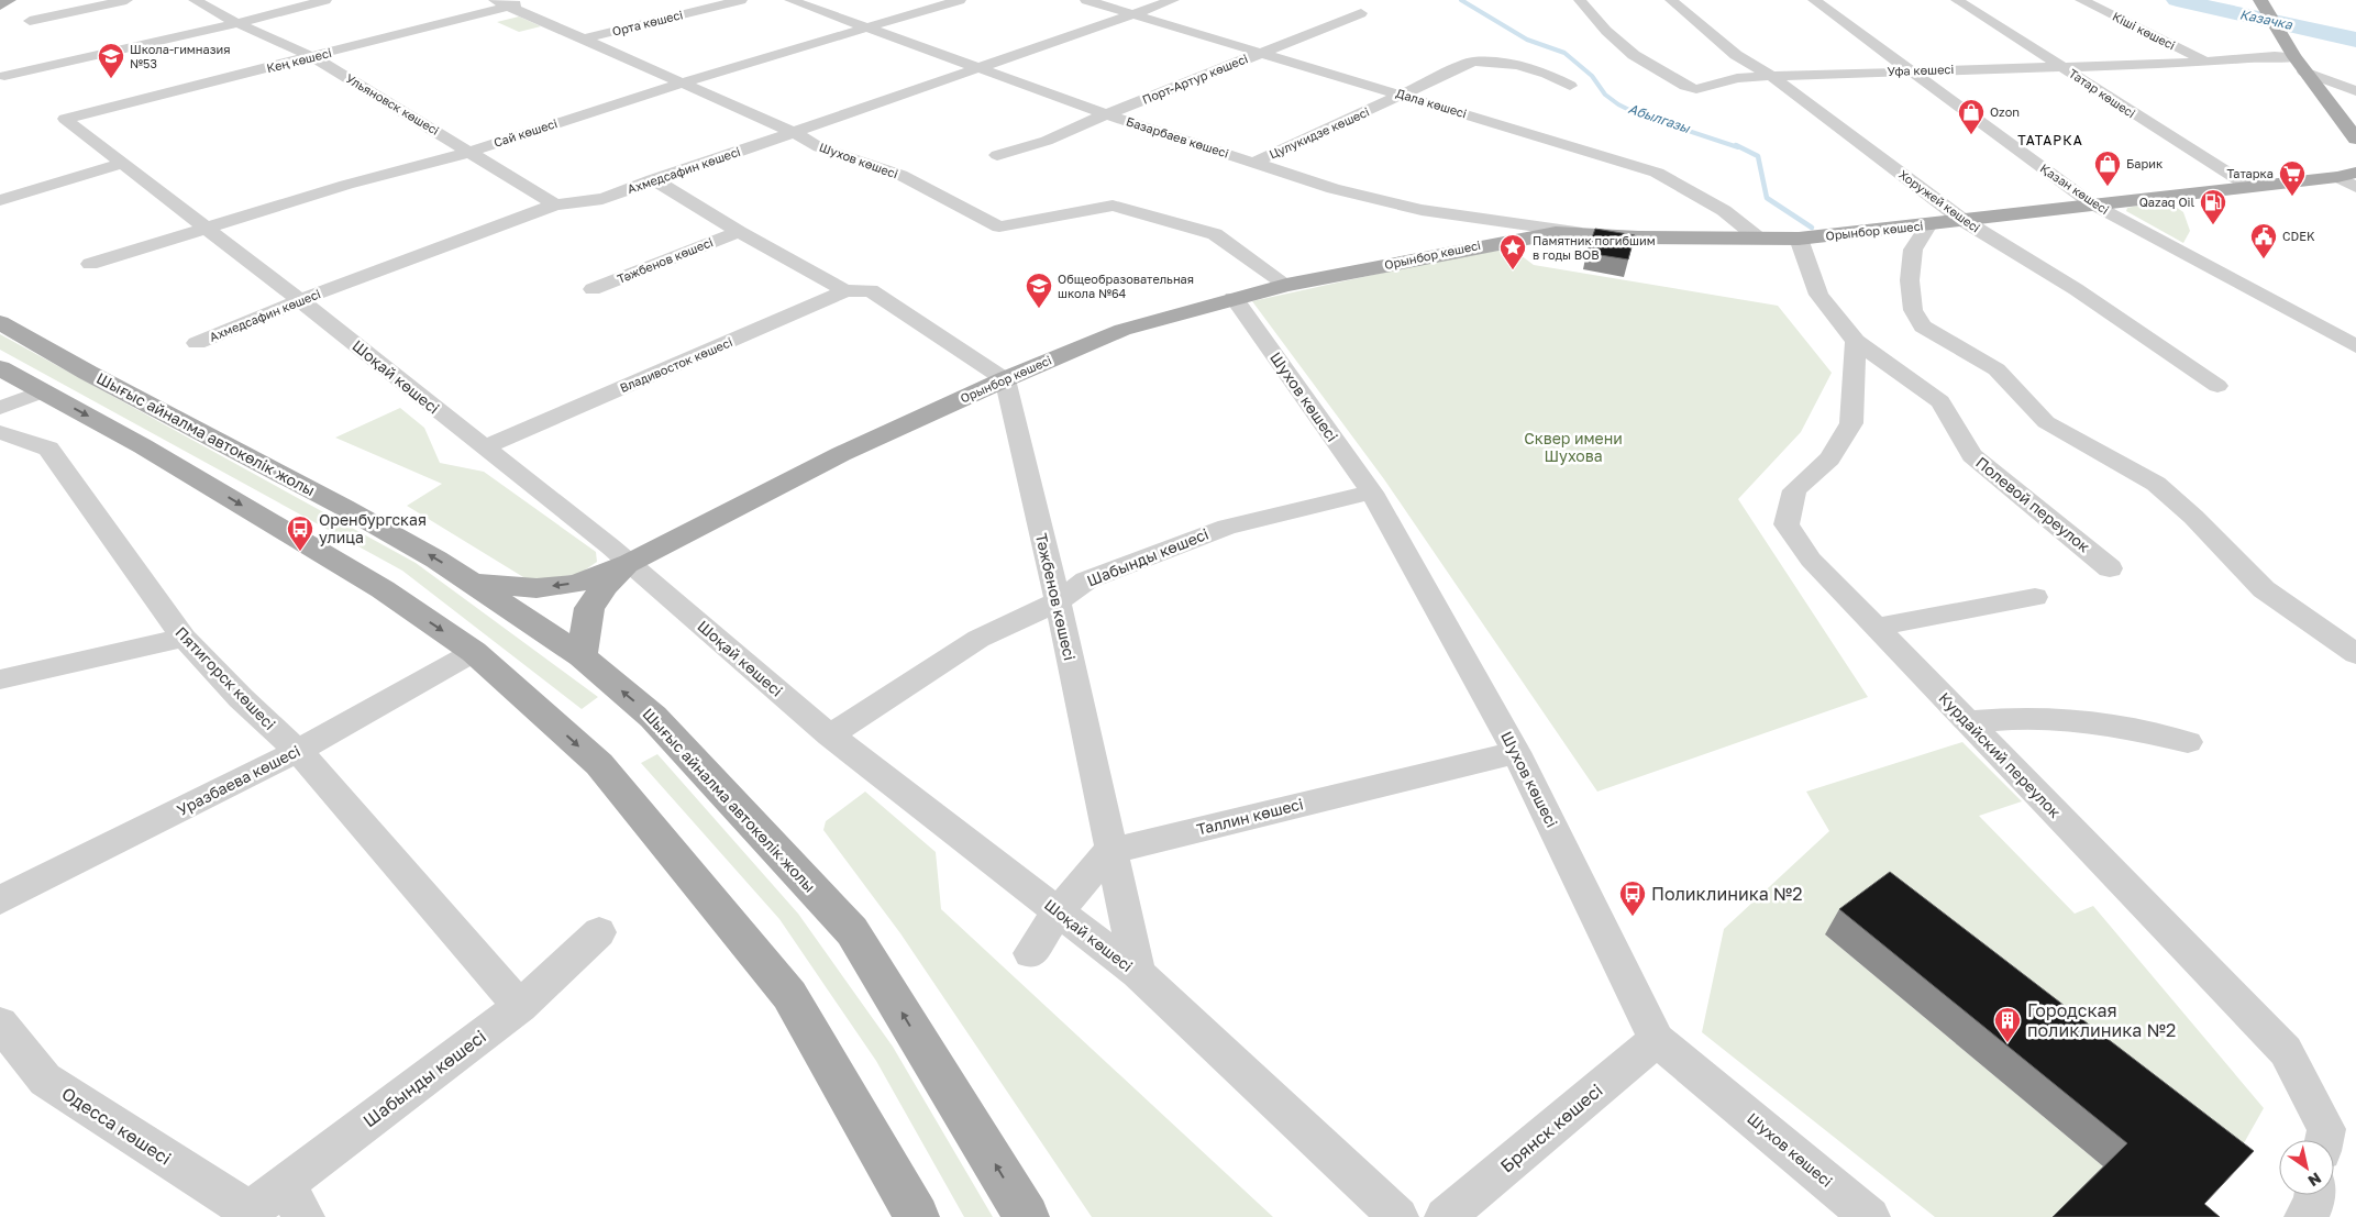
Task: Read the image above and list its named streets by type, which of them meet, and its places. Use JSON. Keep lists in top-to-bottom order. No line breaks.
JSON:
{"streets":{"main road":["Орынбор көшесі","Шығыс айналма автокөлік жолы"],"street":["Орта көшесі","Кіші көшесі","Кең көшесі","Уфа көшесі","Порт-Артур көшесі","Татар көшесі","Дала көшесі","Ульяновск көшесі","Сай көшесі","Цулукидзе көшесі","Базарбаев көшесі","Шухов көшесі","Ахмедсафин көшесі","Қазан көшесі","Хоружей көшесі","Тәжбенов көшесі","Владивосток көшесі","Шоқай көшесі","Полевой переулок","Шабынды көшесі","Пятигорск көшесі","Курдайский переулок","Уразбаева көшесі","Таллин көшесі","Одесса көшесі","Брянск көшесі"]},"crossings":[["Орта көшесі","Шухов көшесі"],["Кіші көшесі","Уфа көшесі"],["Кең көшесі","Ульяновск көшесі"],["Кең көшесі","Шухов көшесі"],["Кең көшесі","Шоқай көшесі"],["Уфа көшесі","Татар көшесі"],["Уфа көшесі","Қазан көшесі"],["Уфа көшесі","Хоружей көшесі"],["Порт-Артур көшесі","Дала көшесі"],["Порт-Артур көшесі","Базарбаев көшесі"],["Татар көшесі","Орынбор көшесі"],["Дала көшесі","Цулукидзе көшесі"],["Дала көшесі","Ахмедсафин көшесі"],["Дала көшесі","Орынбор көшесі"],["Ульяновск көшесі","Сай көшесі"],["Ульяновск көшесі","Ахмедсафин көшесі"],["Сай көшесі","Базарбаев көшесі"],["Сай көшесі","Шухов көшесі"],["Сай көшесі","Шоқай көшесі"],["Цулукидзе көшесі","Базарбаев көшесі"],["Базарбаев көшесі","Ахмедсафин көшесі"],["Базарбаев көшесі","Орынбор көшесі"],["Шухов көшесі","Ахмедсафин көшесі"],["Шухов көшесі","Орынбор көшесі"],["Шухов көшесі","Шабынды көшесі"],["Шухов көшесі","Таллин көшесі"],["Шухов көшесі","Брянск көшесі"],["Ахмедсафин көшесі","Тәжбенов көшесі"],["Ахмедсафин көшесі","Шоқай көшесі"],["Қазан көшесі","Орынбор көшесі"],["Хоружей көшесі","Орынбор көшесі"],["Орынбор көшесі","Тәжбенов көшесі"],["Орынбор көшесі","Владивосток көшесі"],["Орынбор көшесі","Шоқай көшесі"],["Орынбор көшесі","Полевой переулок"],["Тәжбенов көшесі","Владивосток көшесі"],["Тәжбенов көшесі","Шоқай көшесі"],["Тәжбенов көшесі","Шабынды көшесі"],["Тәжбенов көшесі","Таллин көшесі"],["Владивосток көшесі","Шоқай көшесі"],["Шоқай көшесі","Шабынды көшесі"],["Полевой переулок","Курдайский переулок"],["Шабынды көшесі","Пятигорск көшесі"],["Шабынды көшесі","Одесса көшесі"],["Пятигорск көшесі","Уразбаева көшесі"]],"districts":["ТАТАРКА"],"water":["Казачка","Абылгазы"],"parks":["Сквер имени Шухова"],"places":{"school or university":["Школа-гимназия №53","Общеобразовательная школа №64"],"shop":["Ozon","Барик"],"supermarket":["Татарка"],"fuel station":["Qazaq Oil"],"public building":["CDEK"],"place":["Памятник погибшим в годы ВОВ"],"bus stop":["Оренбургская улица","Поликлиника №2"],"building":["Городская поликлиника №2"]},"north":"bottom right"}
